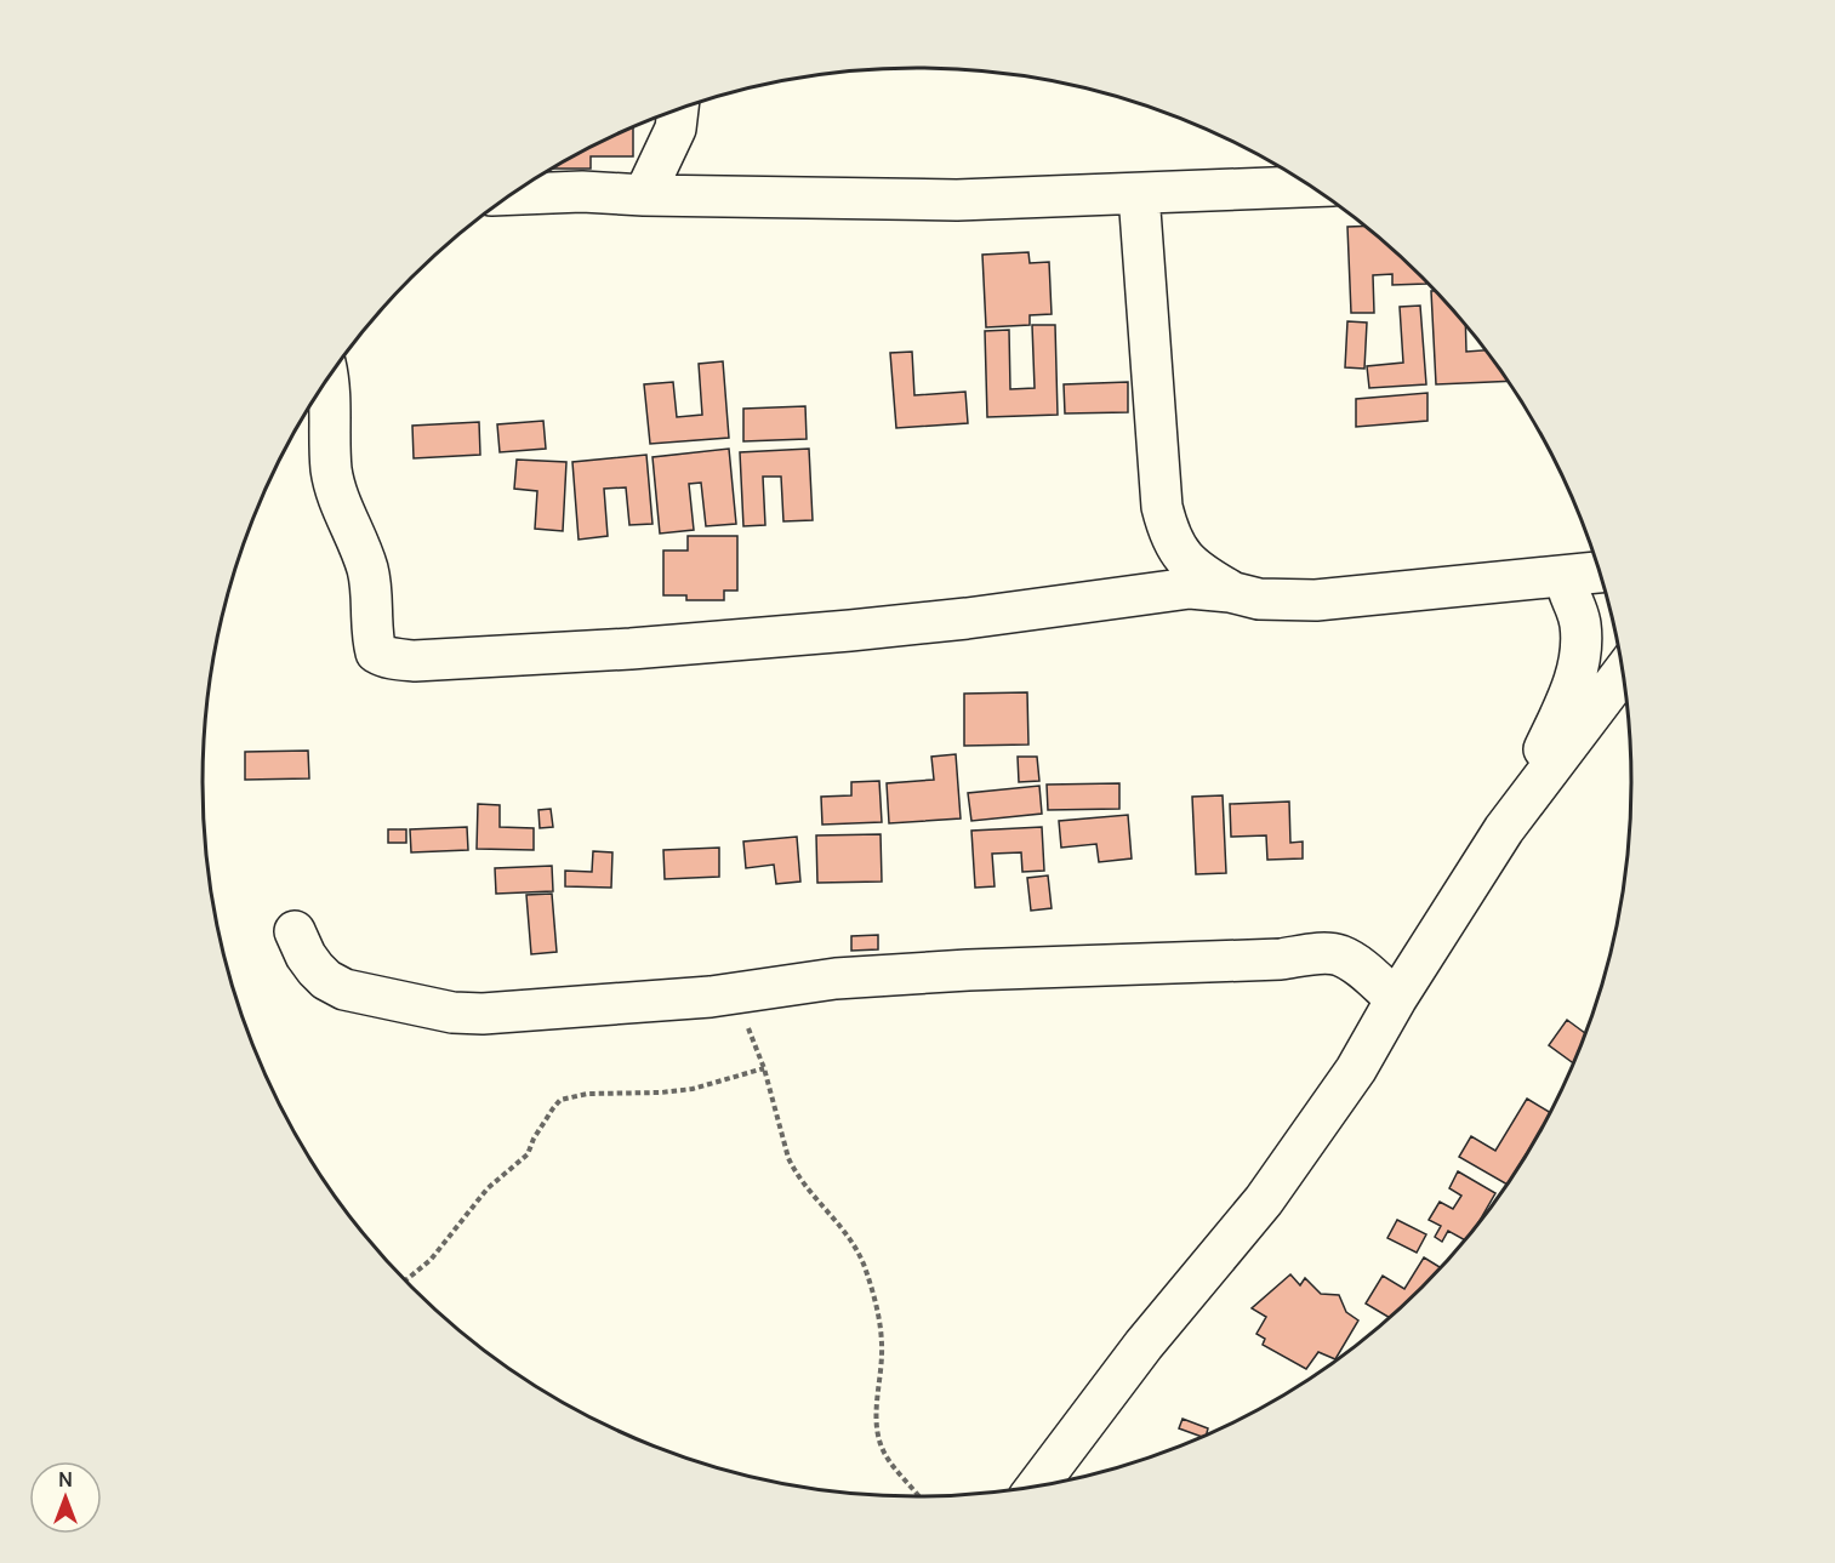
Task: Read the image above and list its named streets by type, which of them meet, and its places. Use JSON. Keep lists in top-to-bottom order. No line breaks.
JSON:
{"north":"top"}
